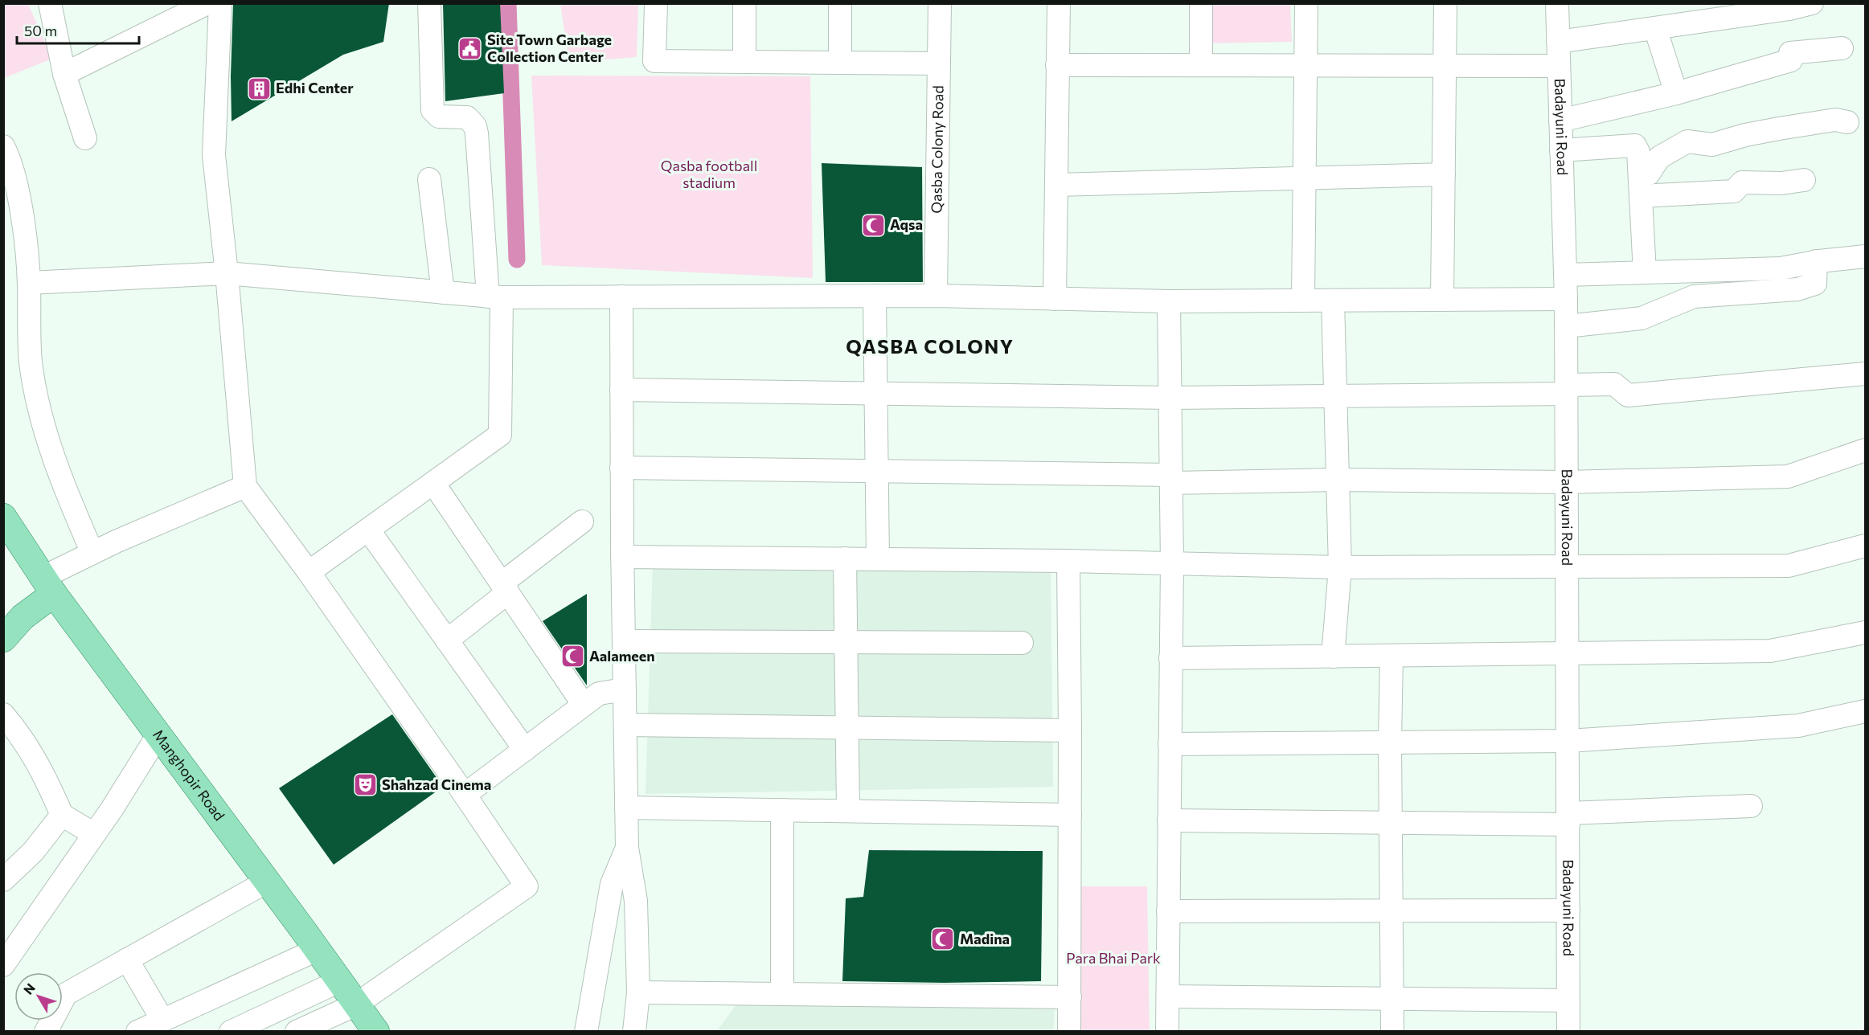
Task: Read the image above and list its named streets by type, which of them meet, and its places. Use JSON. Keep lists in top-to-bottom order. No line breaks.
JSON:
{"streets":{"main road":["Manghopir Road"],"street":["Badayuni Road","Qasba Colony Road"]},"districts":["QASBA COLONY"],"parks":["Qasba football stadium","Para Bhai Park"],"places":{"public building":["Site Town Garbage Collection Center"],"building":["Edhi Center"],"mosque":["Aqsa","Aalameen","Madina"],"theatre":["Shahzad Cinema"]},"scale_bar":"50 m","north":"top left"}
